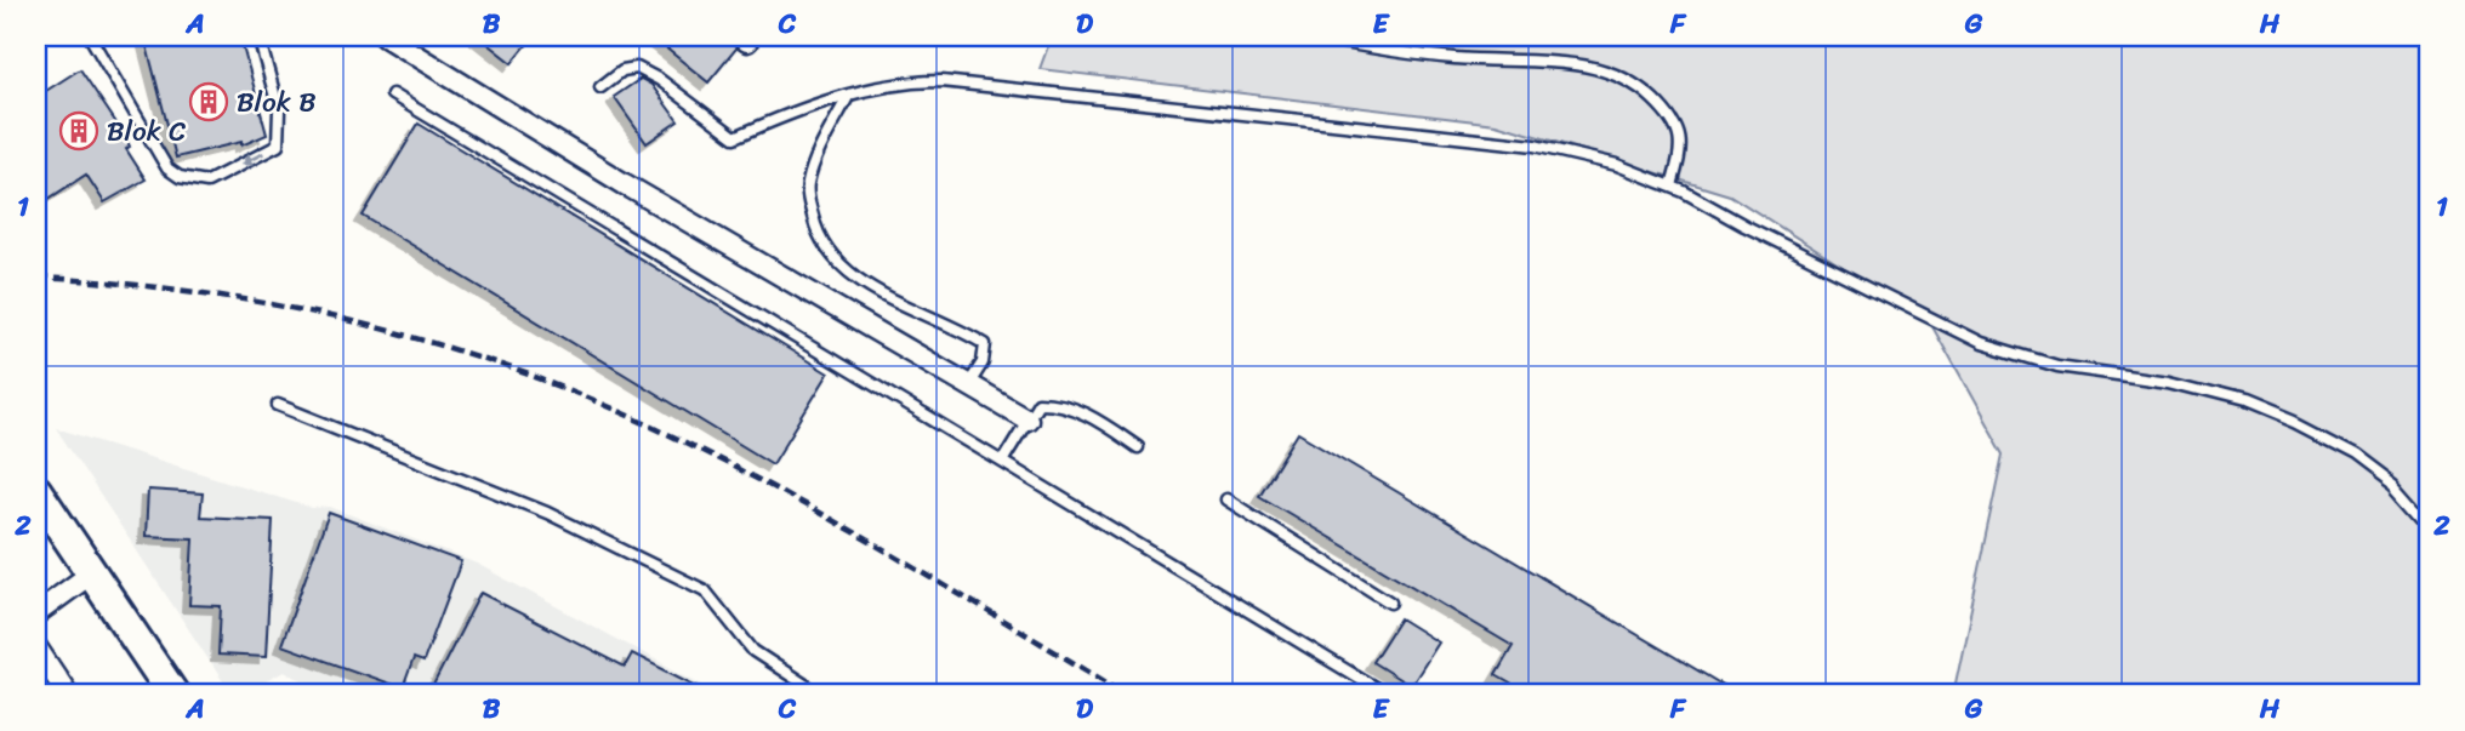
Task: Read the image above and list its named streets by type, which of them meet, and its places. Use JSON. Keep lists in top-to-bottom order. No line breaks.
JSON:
{"places":{"building":["Blok B","Blok C"]},"grid":{"columns":["A","B","C","D","E","F","G","H"],"rows":["1","2"]}}
